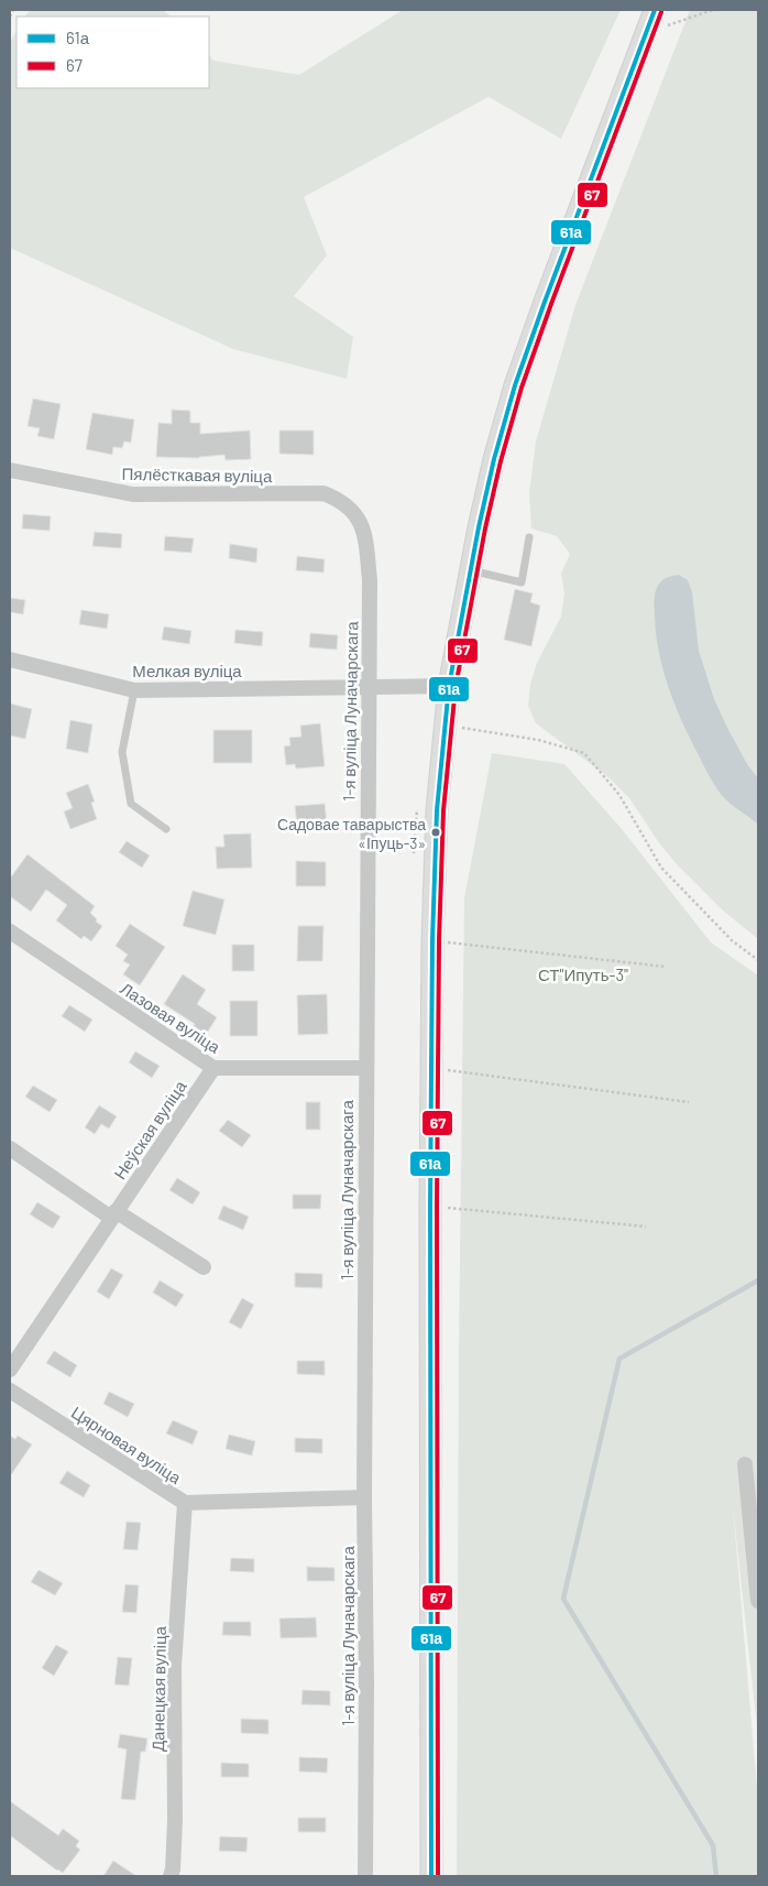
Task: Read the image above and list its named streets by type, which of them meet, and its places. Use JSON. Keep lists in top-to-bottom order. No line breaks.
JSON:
{"streets":{"street":["Пялёсткавая вуліца","Мелкая вуліца","1-я вуліца Луначарскага","Лазовая вуліца","Неўская вуліца","Цярновая вуліца","Данецкая вуліца"]},"crossings":[["Пялёсткавая вуліца","1-я вуліца Луначарскага"],["Мелкая вуліца","1-я вуліца Луначарскага"],["1-я вуліца Луначарскага","Лазовая вуліца"],["1-я вуліца Луначарскага","Цярновая вуліца"],["Лазовая вуліца","Неўская вуліца"],["Цярновая вуліца","Данецкая вуліца"]],"parks":["СТ\"Ипуть-3\""],"places":["Садовае таварыства «Іпуць-3»"],"lines":["transit line 61а","transit line 67"],"legend":["61а","67"]}
